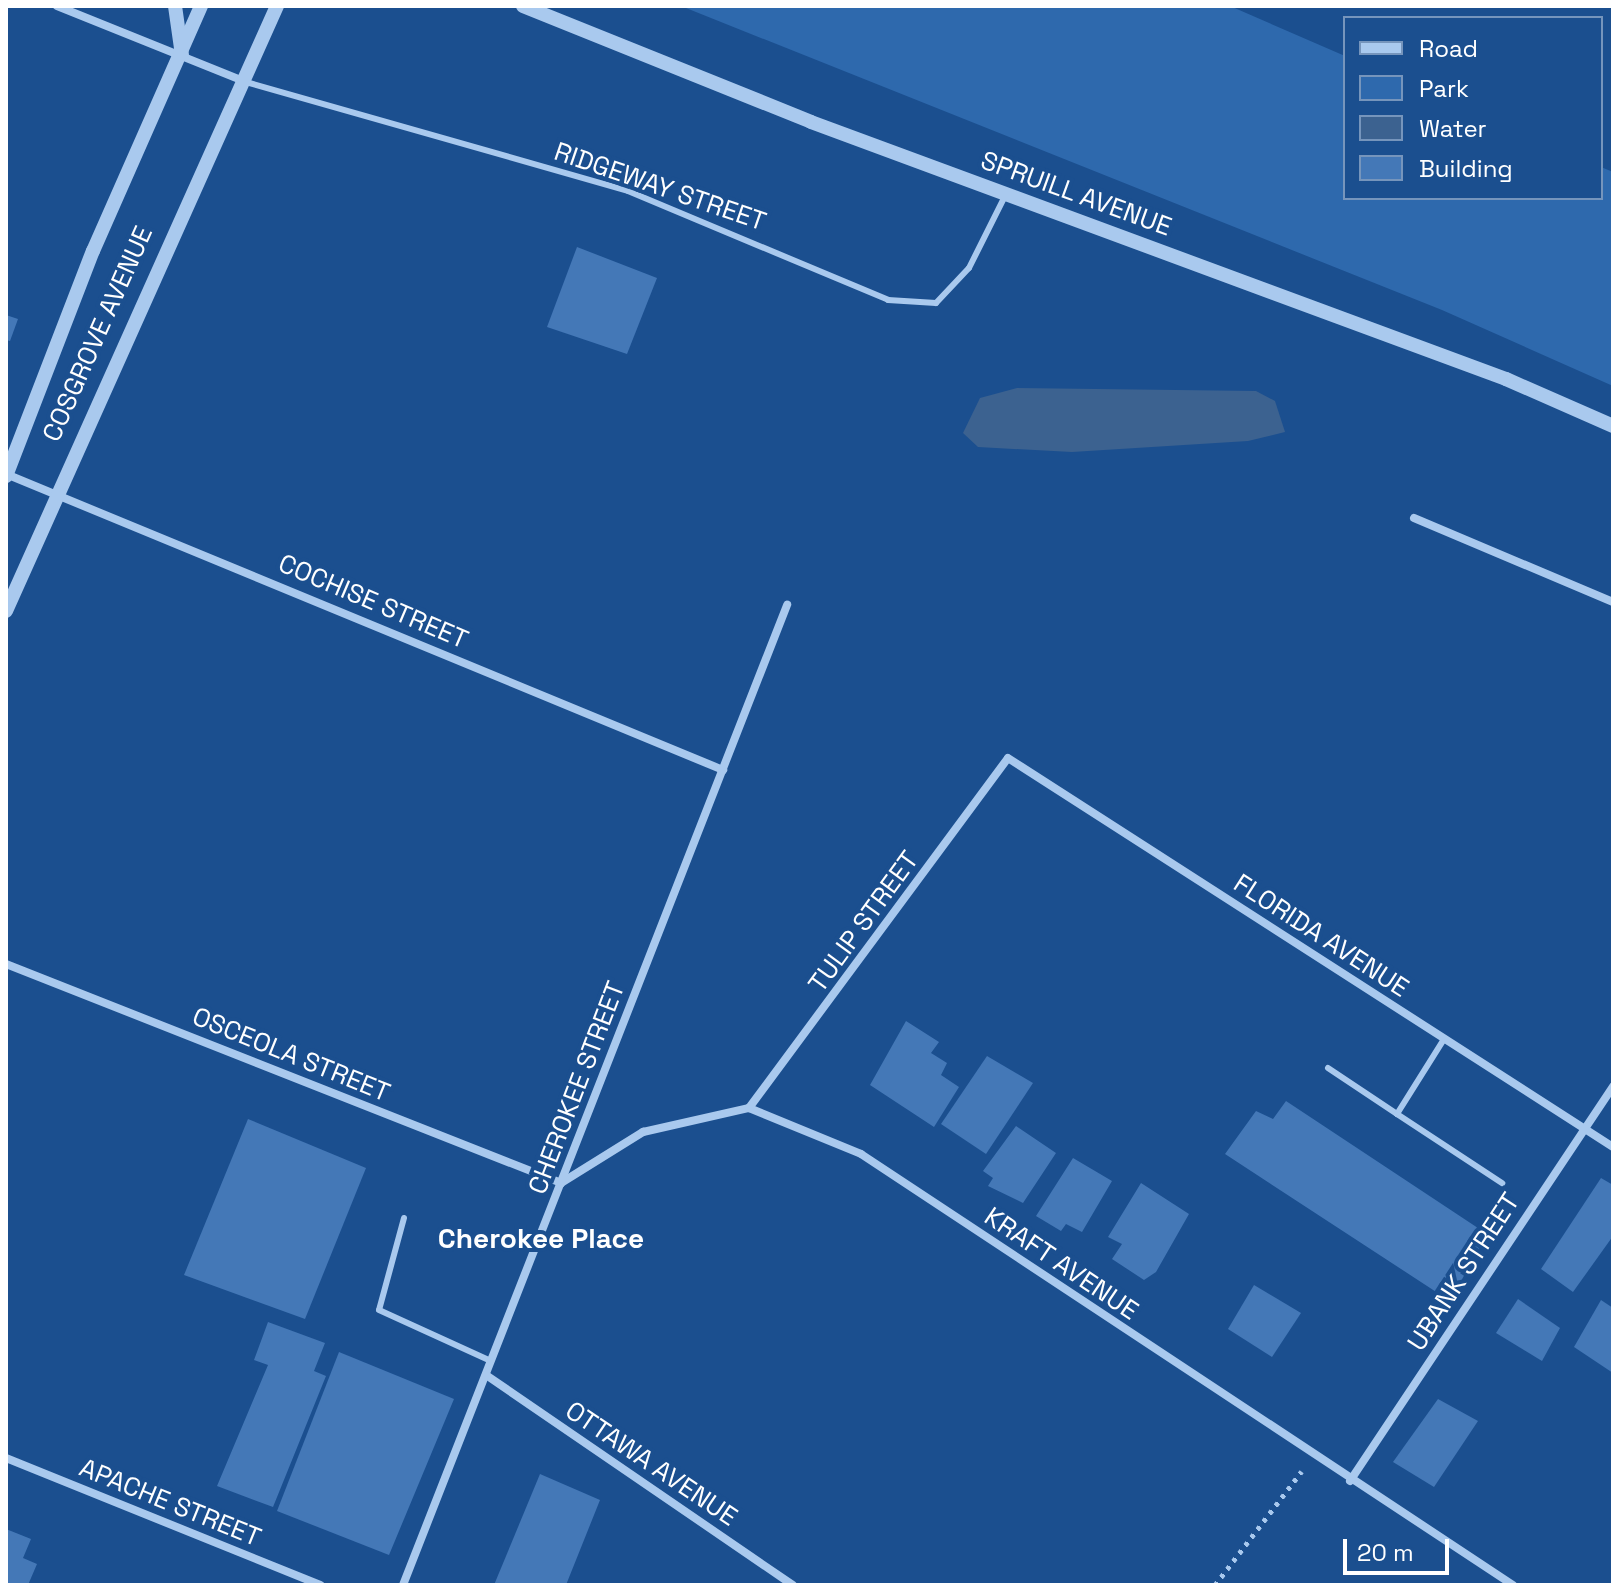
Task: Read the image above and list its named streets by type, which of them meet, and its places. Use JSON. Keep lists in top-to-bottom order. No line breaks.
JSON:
{"streets":{"street":["SPRUILL AVENUE","COSGROVE AVENUE","COCHISE STREET","TULIP STREET","FLORIDA AVENUE","OSCEOLA STREET","CHEROKEE STREET","KRAFT AVENUE","UBANK STREET","OTTAWA AVENUE","APACHE STREET"],"lane":["RIDGEWAY STREET"]},"crossings":[["RIDGEWAY STREET","SPRUILL AVENUE"],["RIDGEWAY STREET","COSGROVE AVENUE"],["COSGROVE AVENUE","COCHISE STREET"],["COCHISE STREET","CHEROKEE STREET"],["TULIP STREET","FLORIDA AVENUE"],["TULIP STREET","KRAFT AVENUE"],["FLORIDA AVENUE","UBANK STREET"],["OSCEOLA STREET","CHEROKEE STREET"],["CHEROKEE STREET","OTTAWA AVENUE"],["KRAFT AVENUE","UBANK STREET"]],"districts":["Cherokee Place"],"legend":["Road","Park","Water","Building"],"scale_bar":"20 m"}
